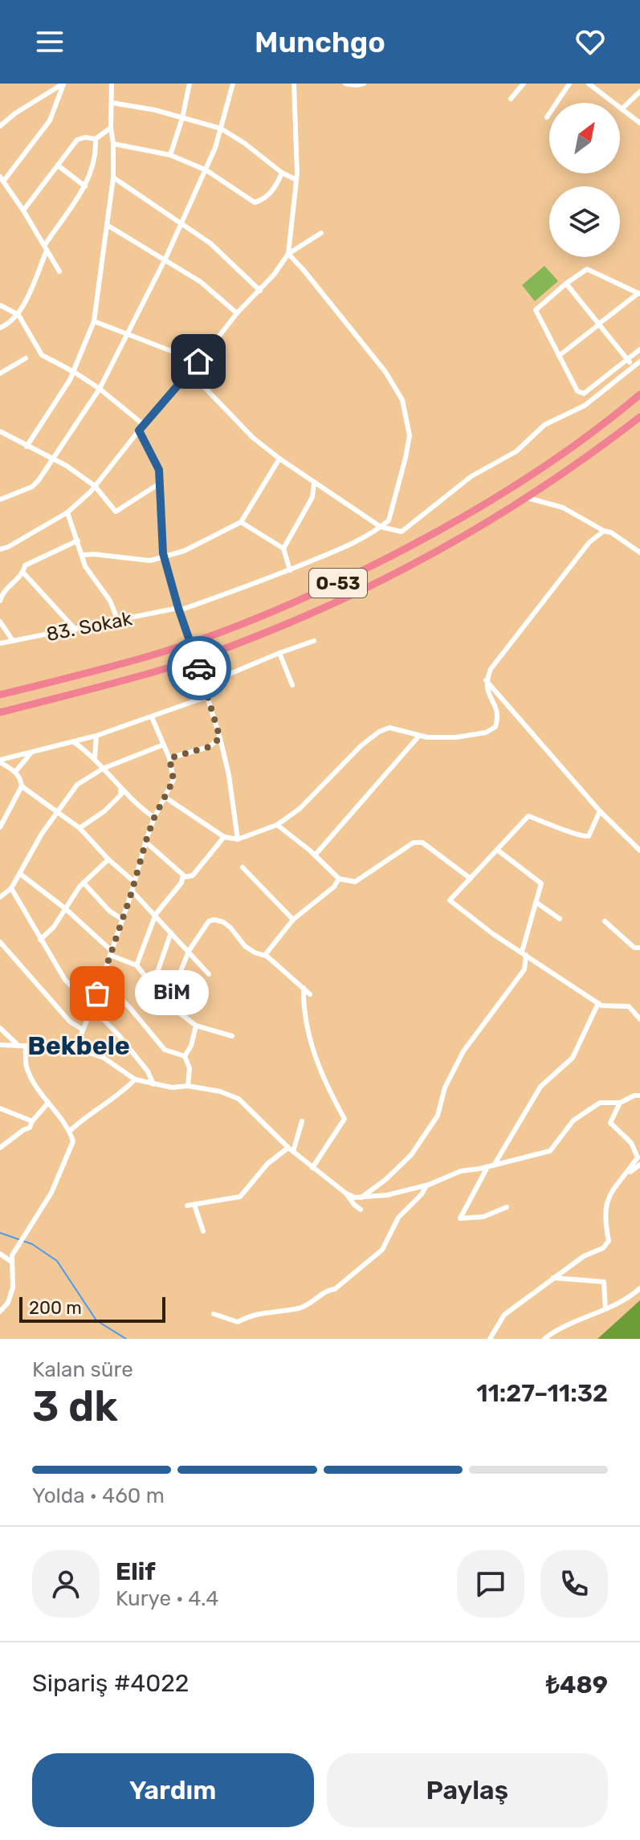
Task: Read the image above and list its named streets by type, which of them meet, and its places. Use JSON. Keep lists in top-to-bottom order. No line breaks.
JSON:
{"streets":{"highway":["O-53"],"street":["83. Sokak"]},"districts":["Bekbele"],"places":["BiM"],"scale_bar":"200 m","north":"top right","page":{"header":"Munchgo","bubble":"BiM","scale":"200 m","heading":["3 dk","Kalan süre","11:27–11:32"],"panel":["Elif","Kurye · 4.4","Sipariş #4022","₺489"],"bar":"Yolda · 460 m","buttons":["Yardım","Paylaş"]}}
